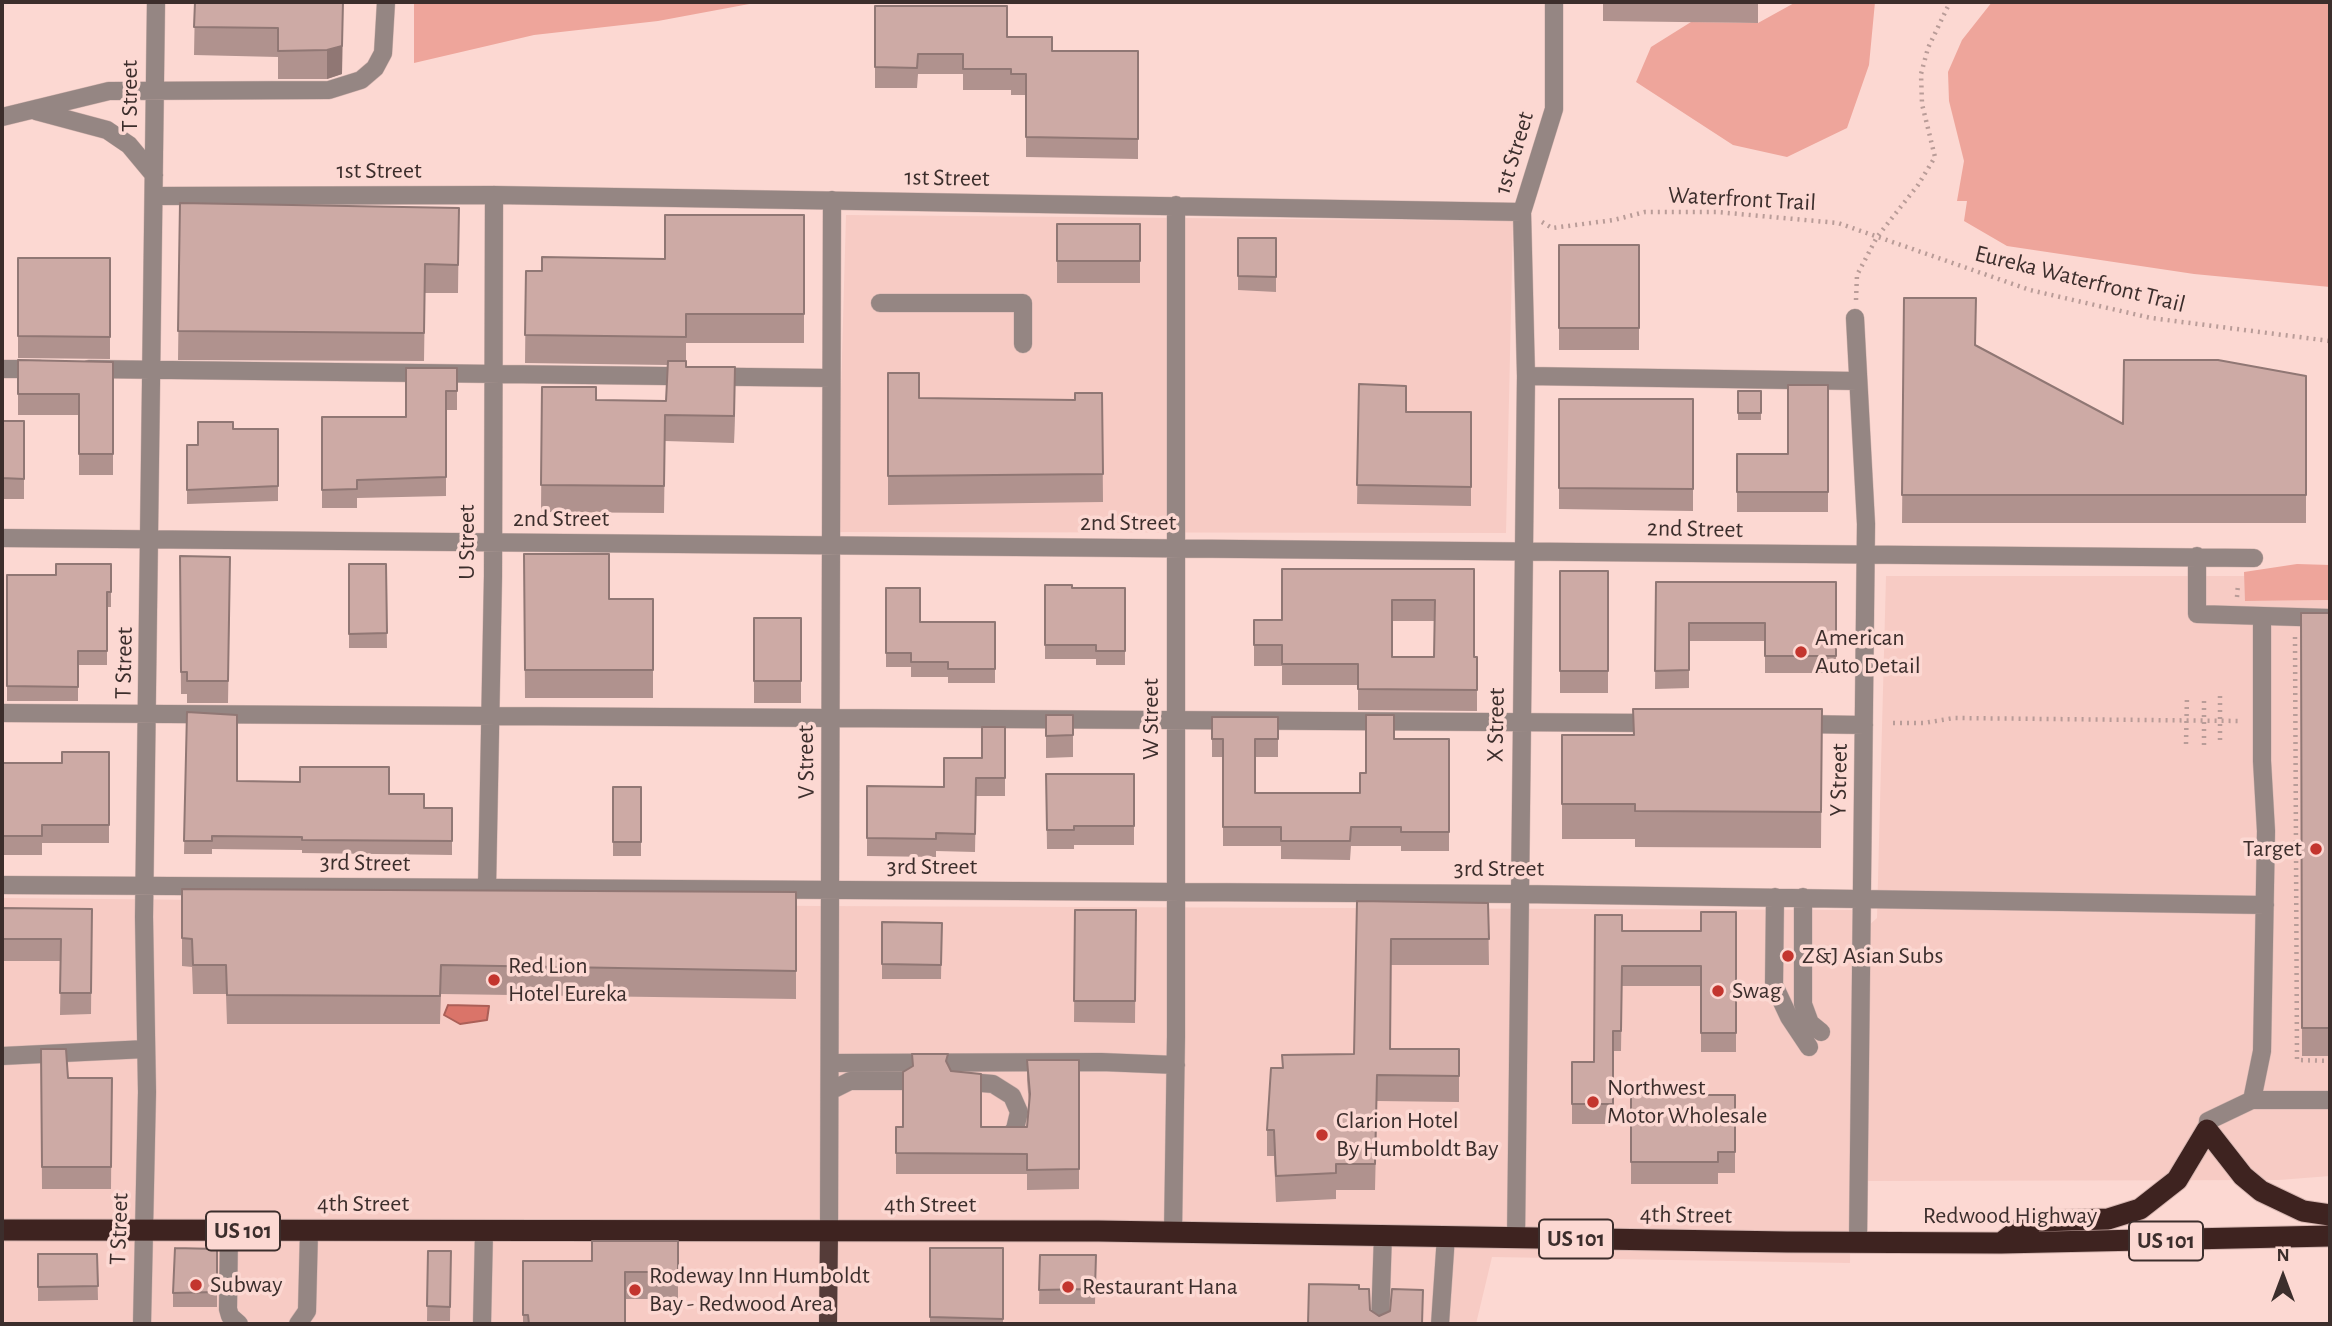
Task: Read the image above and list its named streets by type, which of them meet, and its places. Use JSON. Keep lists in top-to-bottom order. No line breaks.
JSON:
{"streets":{"highway":["4th Street","Redwood Highway","US 101"],"main road":["V Street"],"street":["T Street","1st Street","2nd Street","U Street","W Street","X Street","Y Street","3rd Street"],"path":["Waterfront Trail","Eureka Waterfront Trail"]},"crossings":[["T Street","1st Street"],["T Street","2nd Street"],["T Street","3rd Street"],["T Street","4th Street"],["1st Street","Waterfront Trail"],["1st Street","U Street"],["1st Street","W Street"],["1st Street","X Street"],["1st Street","V Street"],["Waterfront Trail","Eureka Waterfront Trail"],["Waterfront Trail","X Street"],["2nd Street","U Street"],["2nd Street","W Street"],["2nd Street","X Street"],["2nd Street","V Street"],["2nd Street","Y Street"],["U Street","3rd Street"],["W Street","3rd Street"],["W Street","4th Street"],["X Street","3rd Street"],["X Street","4th Street"],["V Street","3rd Street"],["V Street","4th Street"],["Y Street","3rd Street"],["Y Street","4th Street"],["Y Street","Redwood Highway"],["4th Street","Redwood Highway"]],"places":["American Auto Detail","Target","Z&J Asian Subs","Red Lion Hotel Eureka","Swag","Northwest Motor Wholesale","Clarion Hotel By Humboldt Bay","Subway","Restaurant Hana","Rodeway Inn Humboldt Bay - Redwood Area"],"north":"top"}
